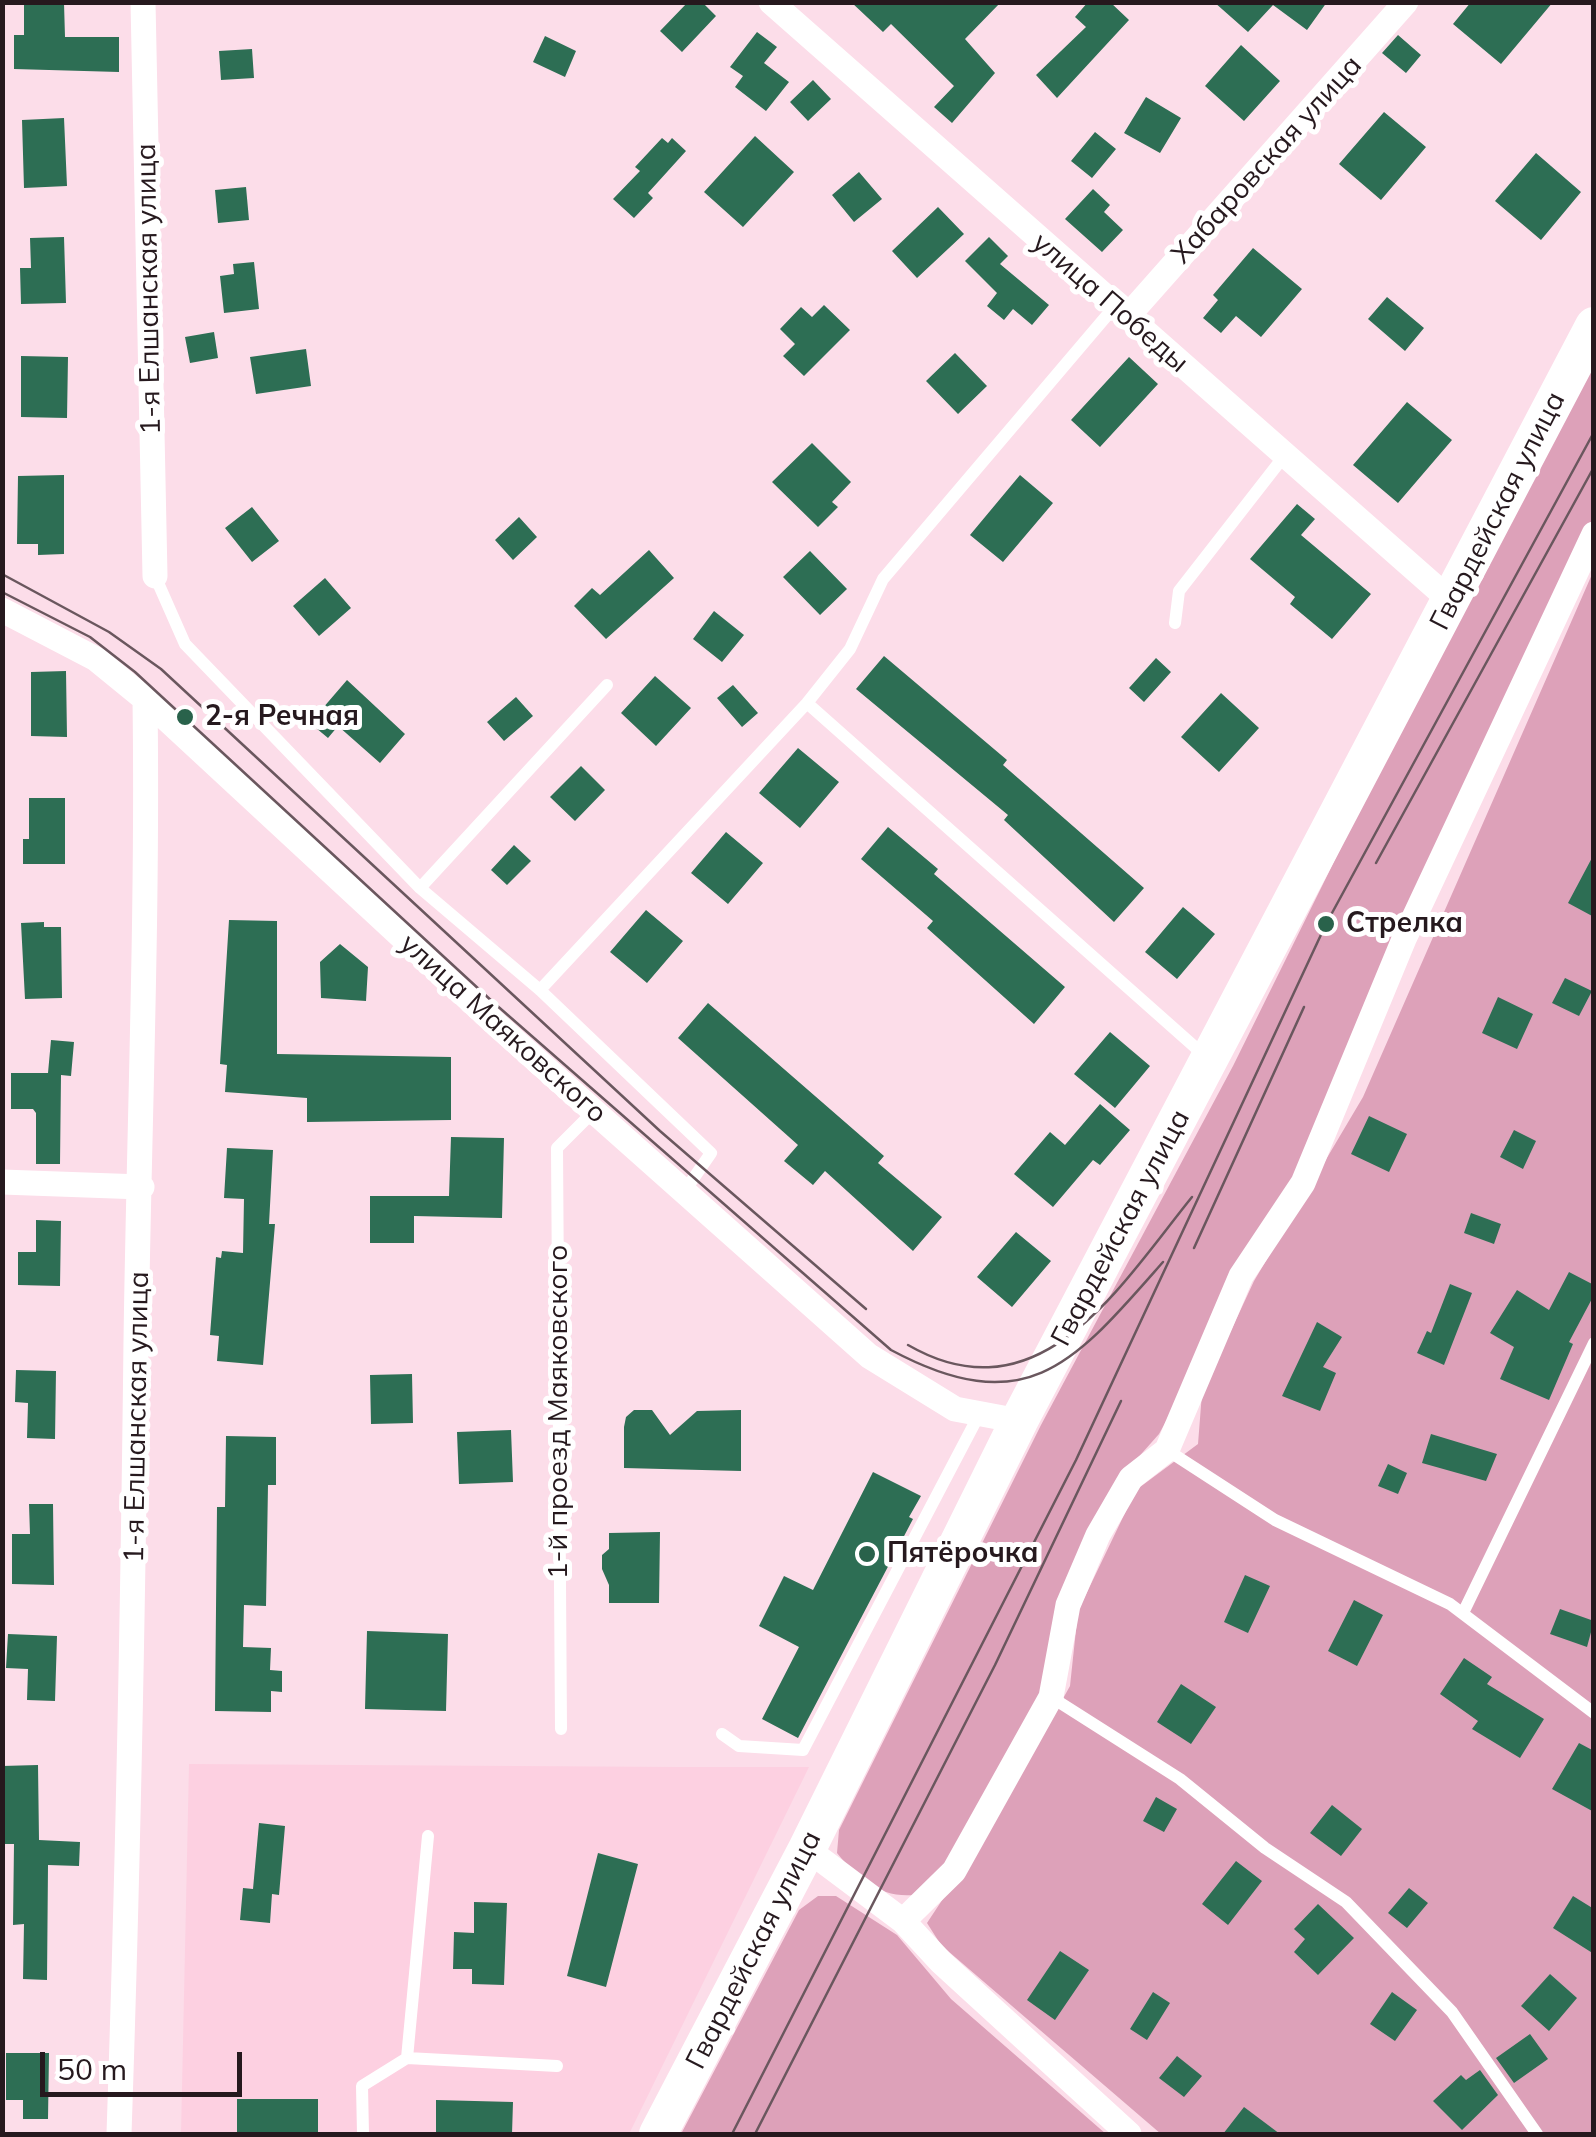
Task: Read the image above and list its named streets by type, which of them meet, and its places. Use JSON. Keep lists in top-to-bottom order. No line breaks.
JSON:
{"streets":{"main road":["Гвардейская улица"],"street":["Хабаровская улица","1-я Елшанская улица","улица Победы","улица Маяковского"],"lane":["1-й проезд Маяковского"]},"crossings":[["Хабаровская улица","улица Победы"],["1-я Елшанская улица","улица Маяковского"],["улица Победы","Гвардейская улица"],["Гвардейская улица","улица Маяковского"],["улица Маяковского","1-й проезд Маяковского"]],"places":["2-я Речная","Стрелка","Пятёрочка"],"scale_bar":"50 m"}
